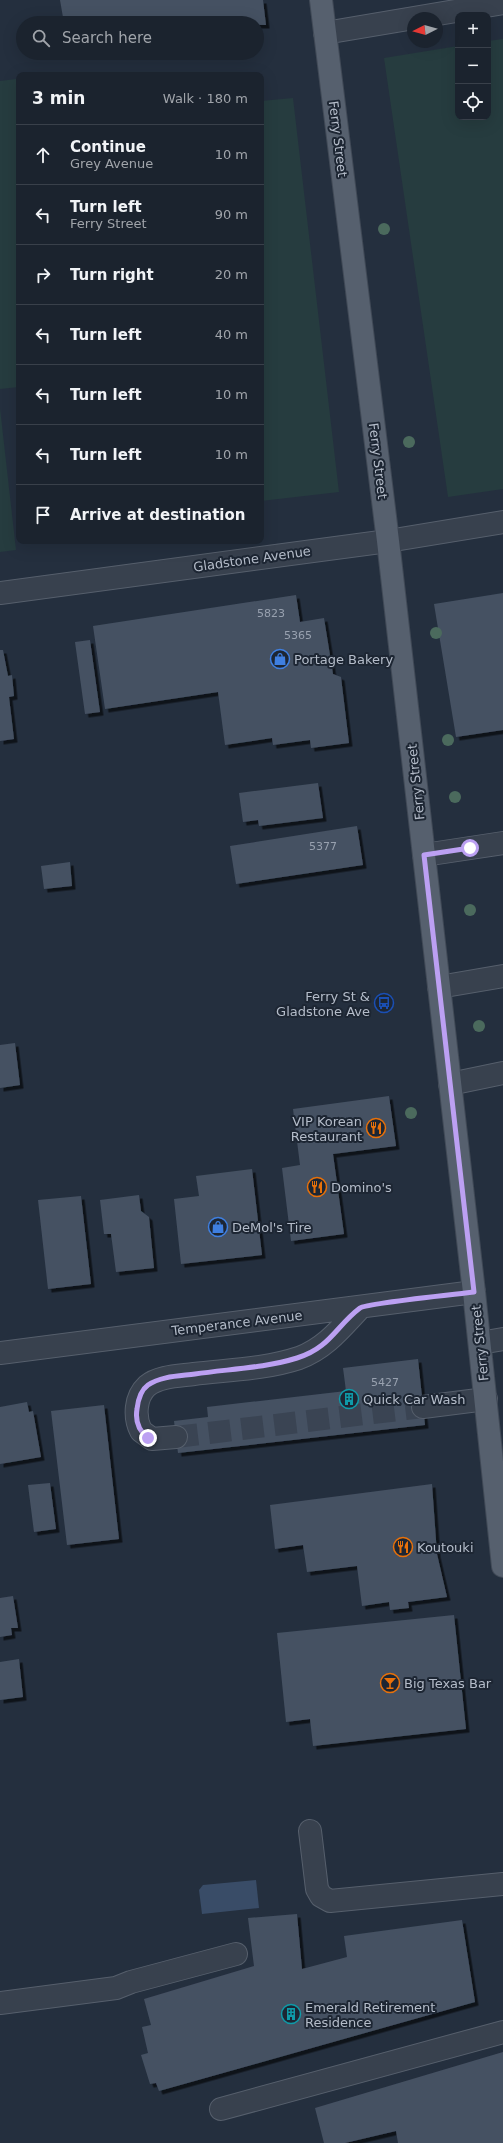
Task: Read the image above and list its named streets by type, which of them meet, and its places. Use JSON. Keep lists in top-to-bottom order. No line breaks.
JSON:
{"streets":{"main road":["Ferry Street"],"street":["Gladstone Avenue","Temperance Avenue"]},"crossings":[["Ferry Street","Gladstone Avenue"],["Ferry Street","Temperance Avenue"]],"places":{"shop":["Portage Bakery","DeMol's Tire"],"bus stop":["Ferry St & Gladstone Ave"],"restaurant":["VIP Korean Restaurant","Domino's","Koutouki"],"building":["Quick Car Wash","Emerald Retirement Residence"],"bar":["Big Texas Bar"]},"house_numbers":["5823","5365","5377","5427"],"north":"left","page":{"map_buttons":["+","−"],"search":"Search here","heading":["3 min","Walk · 180 m"],"list":[["Continue","Grey Avenue","10 m"],["Turn left","Ferry Street","90 m"],["Turn right","20 m"],["Turn left","40 m"],["Turn left","10 m"],["Turn left","10 m"],"Arrive at destination"]}}
